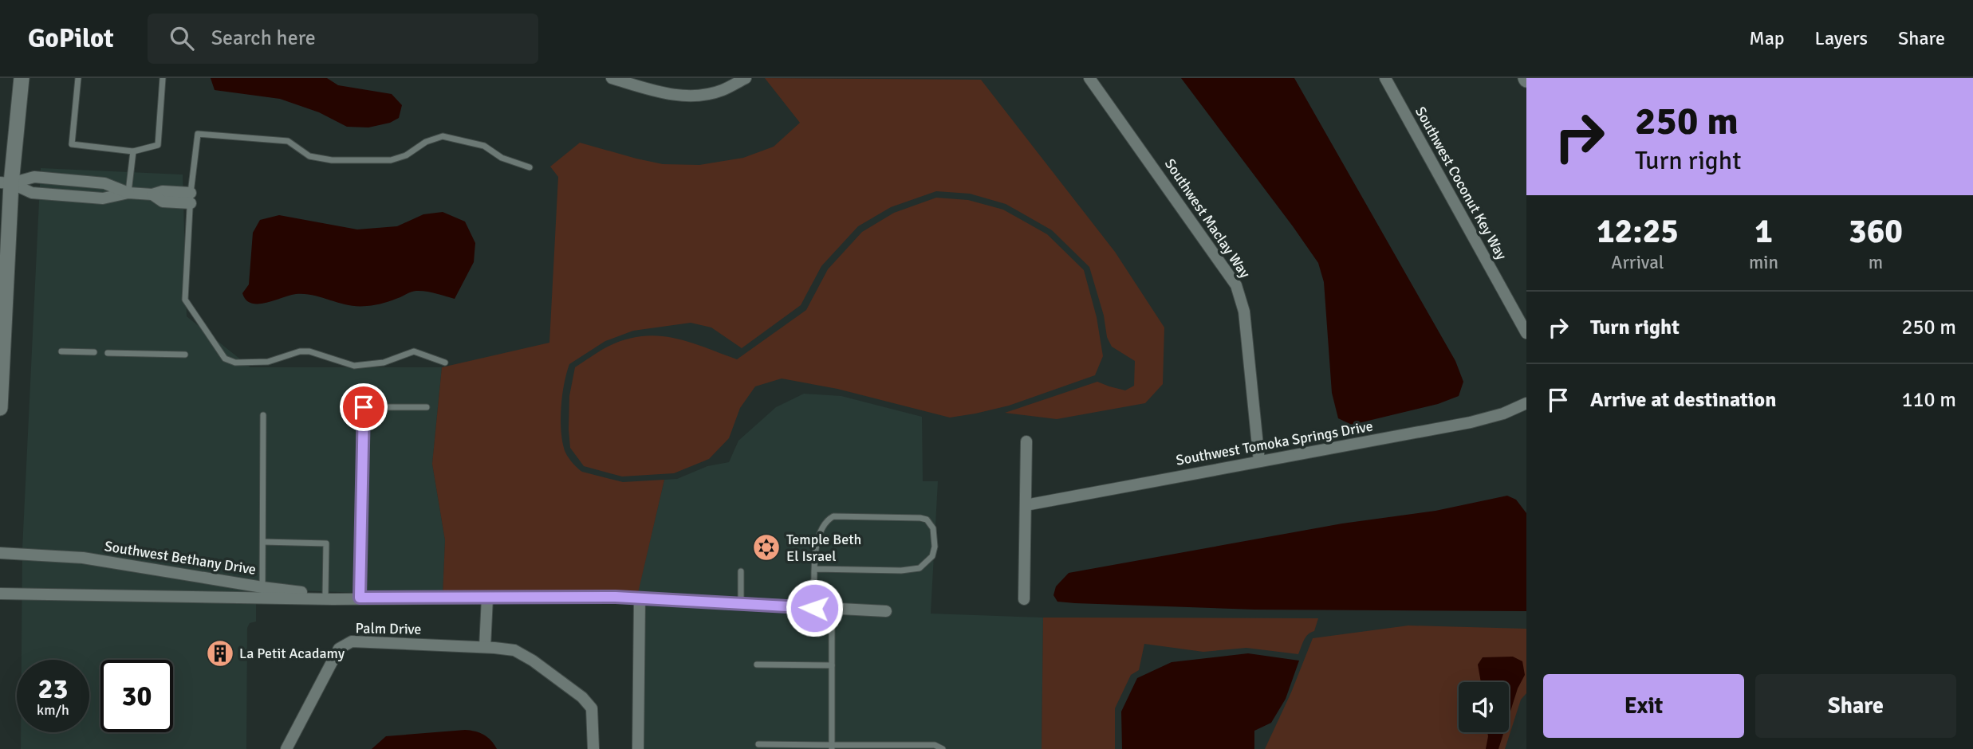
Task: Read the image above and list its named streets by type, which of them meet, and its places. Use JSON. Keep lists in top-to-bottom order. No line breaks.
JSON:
{"streets":{"street":["Southwest Coconut Key Way","Southwest Maclay Way","Southwest Tomoka Springs Drive","Southwest Bethany Drive","Palm Drive"]},"crossings":[["Southwest Maclay Way","Southwest Tomoka Springs Drive"]],"places":{"synagogue":["Temple Beth El Israel"],"building":["La Petit Acadamy"]},"page":{"header":"GoPilot","search":"Search here","nav":["Map","Layers","Share"],"turn":["250 m","Turn right"],"eta":["12:25","Arrival","1","min","360","m"],"list":[{"name":"Turn right","value":"250 m"},{"name":"Arrive at destination","value":"110 m"}],"speed":"23 km/h","limit":"30","buttons":["Exit","Share"]}}
